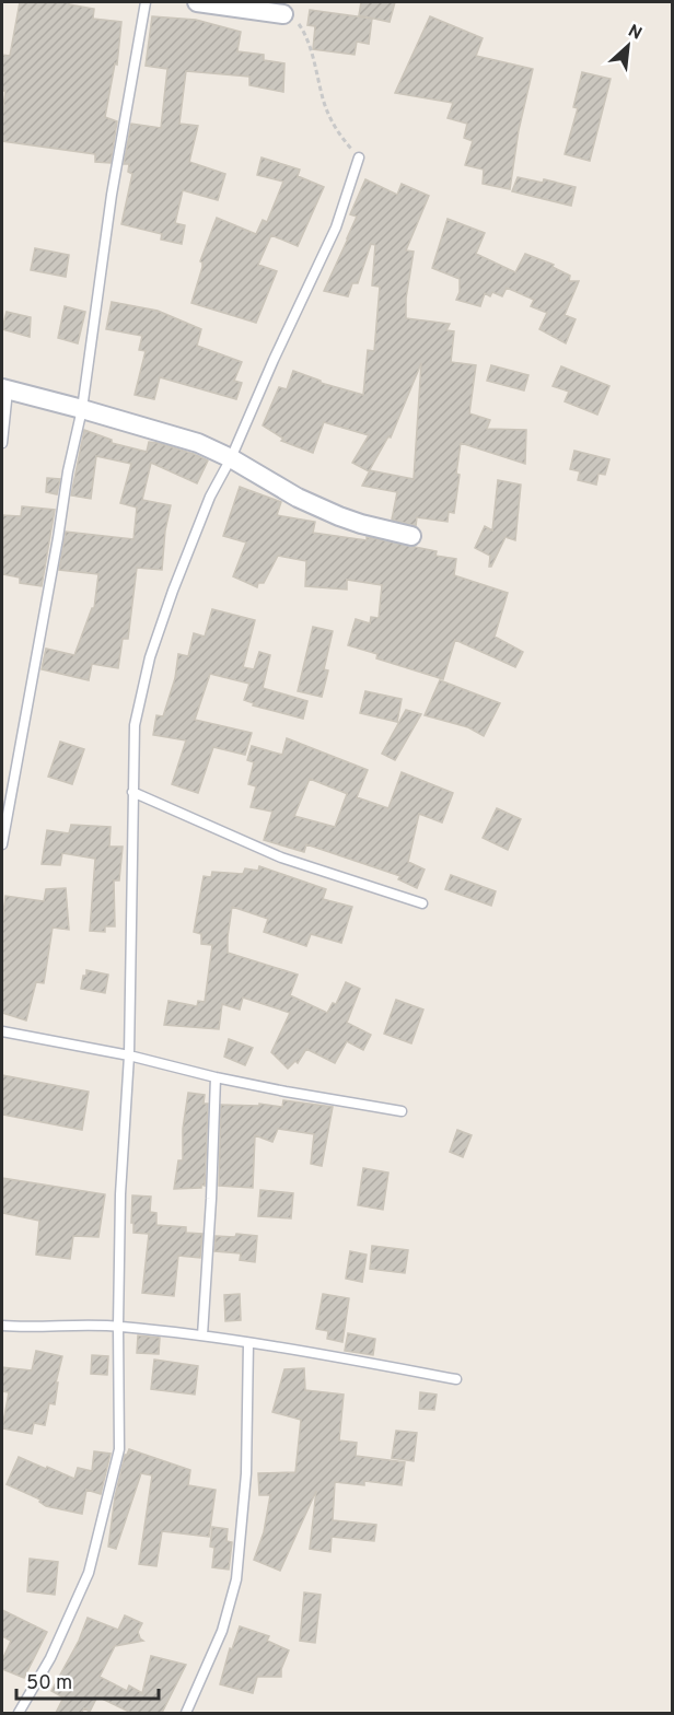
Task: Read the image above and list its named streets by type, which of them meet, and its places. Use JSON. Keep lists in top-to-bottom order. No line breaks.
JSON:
{"scale_bar":"50 m","north":"top right"}
